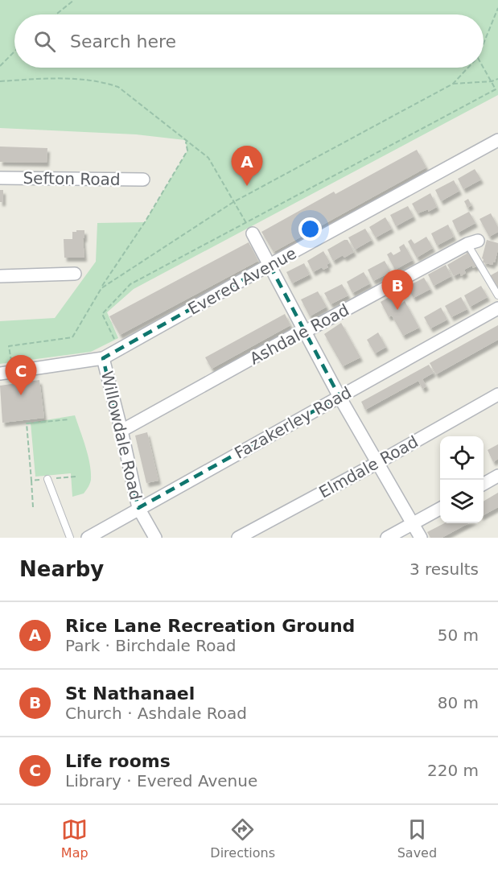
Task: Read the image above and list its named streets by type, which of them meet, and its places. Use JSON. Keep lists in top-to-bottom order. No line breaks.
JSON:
{"streets":{"street":["Sefton Road","Evered Avenue","Ashdale Road","Fazakerley Road","Willowdale Road","Elmdale Road"]},"crossings":[["Evered Avenue","Willowdale Road"],["Ashdale Road","Willowdale Road"],["Fazakerley Road","Willowdale Road"]],"page":{"search":"Search here","pins":["A","B","C"],"heading":["Nearby","3 results"],"list":[{"mark":"A","name":"Rice Lane Recreation Ground","note":"Park · Birchdale Road","value":"50 m"},{"mark":"B","name":"St Nathanael","note":"Church · Ashdale Road","value":"80 m"},{"mark":"C","name":"Life rooms","note":"Library · Evered Avenue","value":"220 m"}],"nav":["Map","Directions","Saved"]}}
